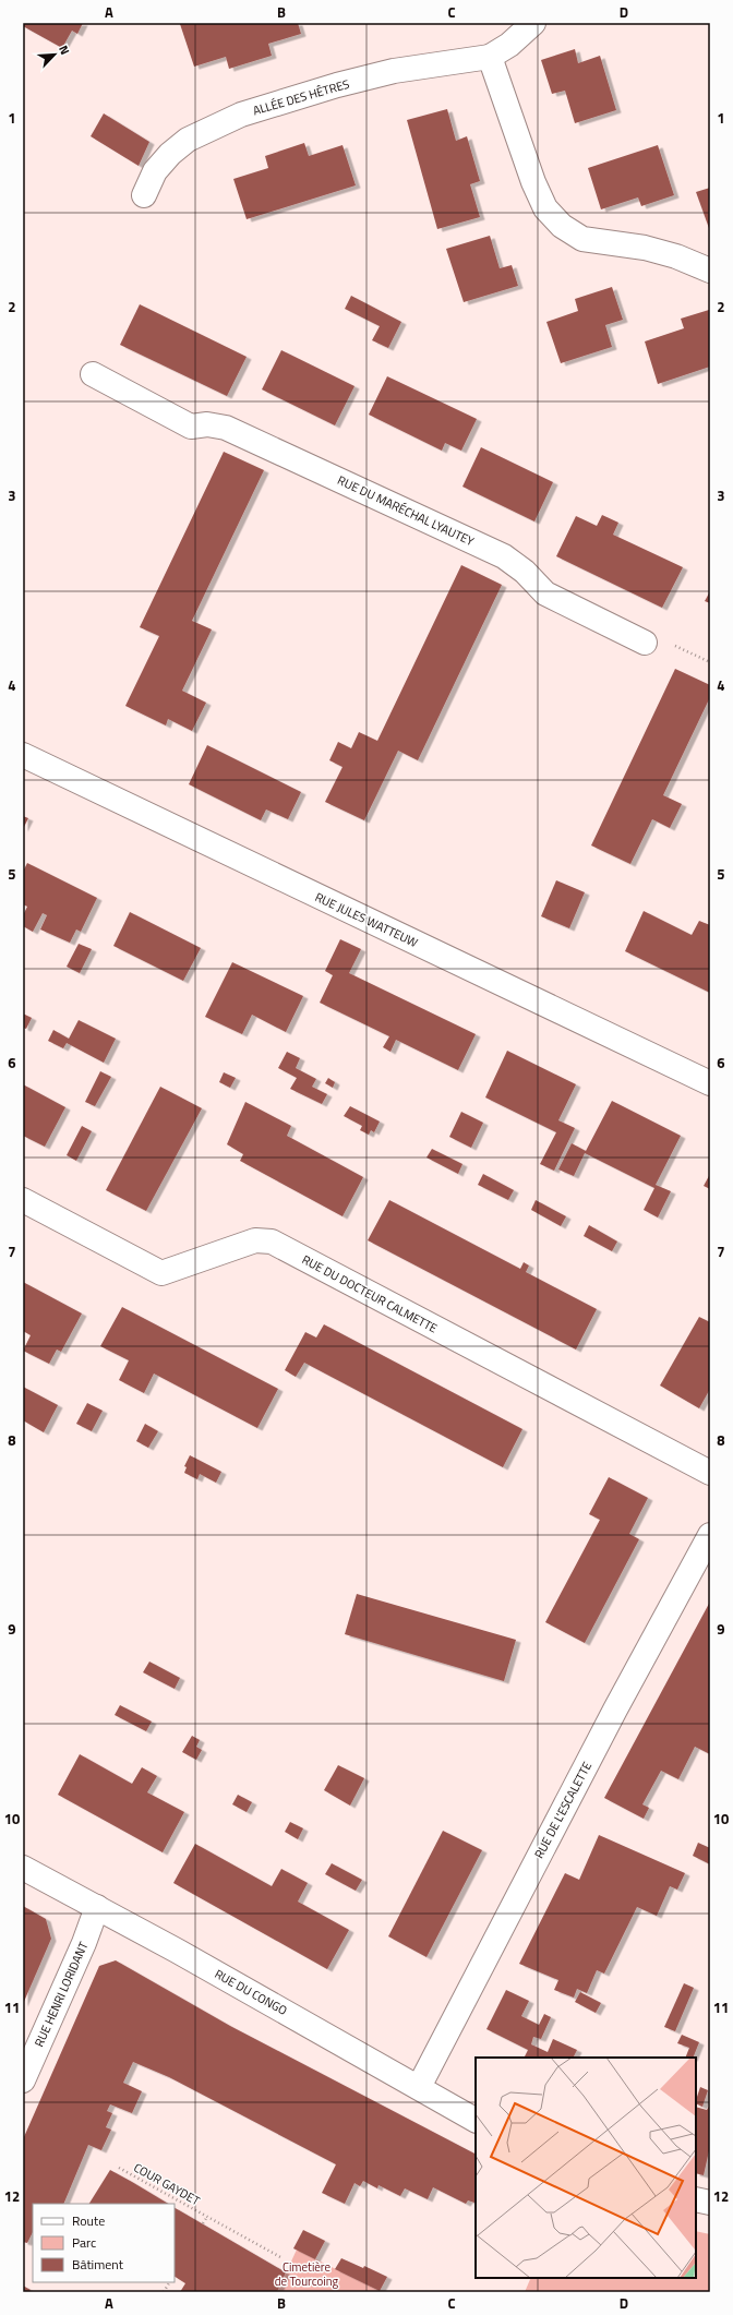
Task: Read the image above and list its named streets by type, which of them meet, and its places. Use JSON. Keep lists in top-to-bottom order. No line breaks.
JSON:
{"streets":{"street":["ALLÉE DES HÊTRES","RUE DU MARÉCHAL LYAUTEY","RUE JULES WATTEUW","RUE DU DOCTEUR CALMETTE","RUE DE L'ESCALETTE","RUE DU CONGO","RUE HENRI LORIDANT"],"path":["COUR GAYDET"]},"crossings":[["RUE DE L'ESCALETTE","RUE DU CONGO"],["RUE DU CONGO","RUE HENRI LORIDANT"]],"parks":["Cimetière de Tourcoing"],"legend":["Route","Parc","Bâtiment"],"north":"top right","grid":{"columns":["A","B","C","D"],"rows":["1","2","3","4","5","6","7","8","9","10","11","12"]}}
